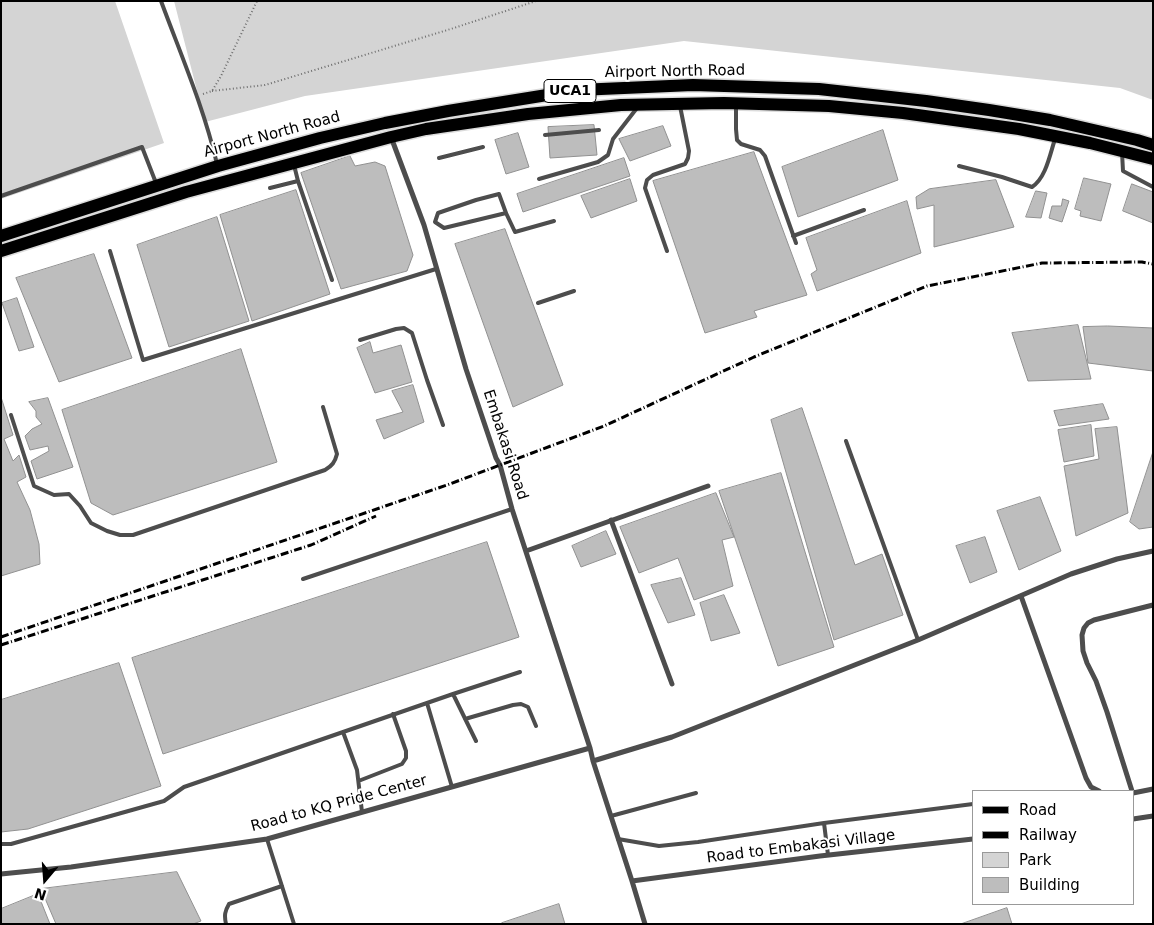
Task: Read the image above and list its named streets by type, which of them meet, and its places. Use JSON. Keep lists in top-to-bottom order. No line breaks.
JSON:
{"streets":{"main road":["Airport North Road","UCA1"],"street":["Embakasi Road","Road to KQ Pride Center","Road to Embakasi Village"]},"crossings":[["UCA1","Embakasi Road"],["Embakasi Road","Road to KQ Pride Center"],["Embakasi Road","Road to Embakasi Village"]],"legend":["Road","Railway","Park","Building"],"north":"bottom"}
